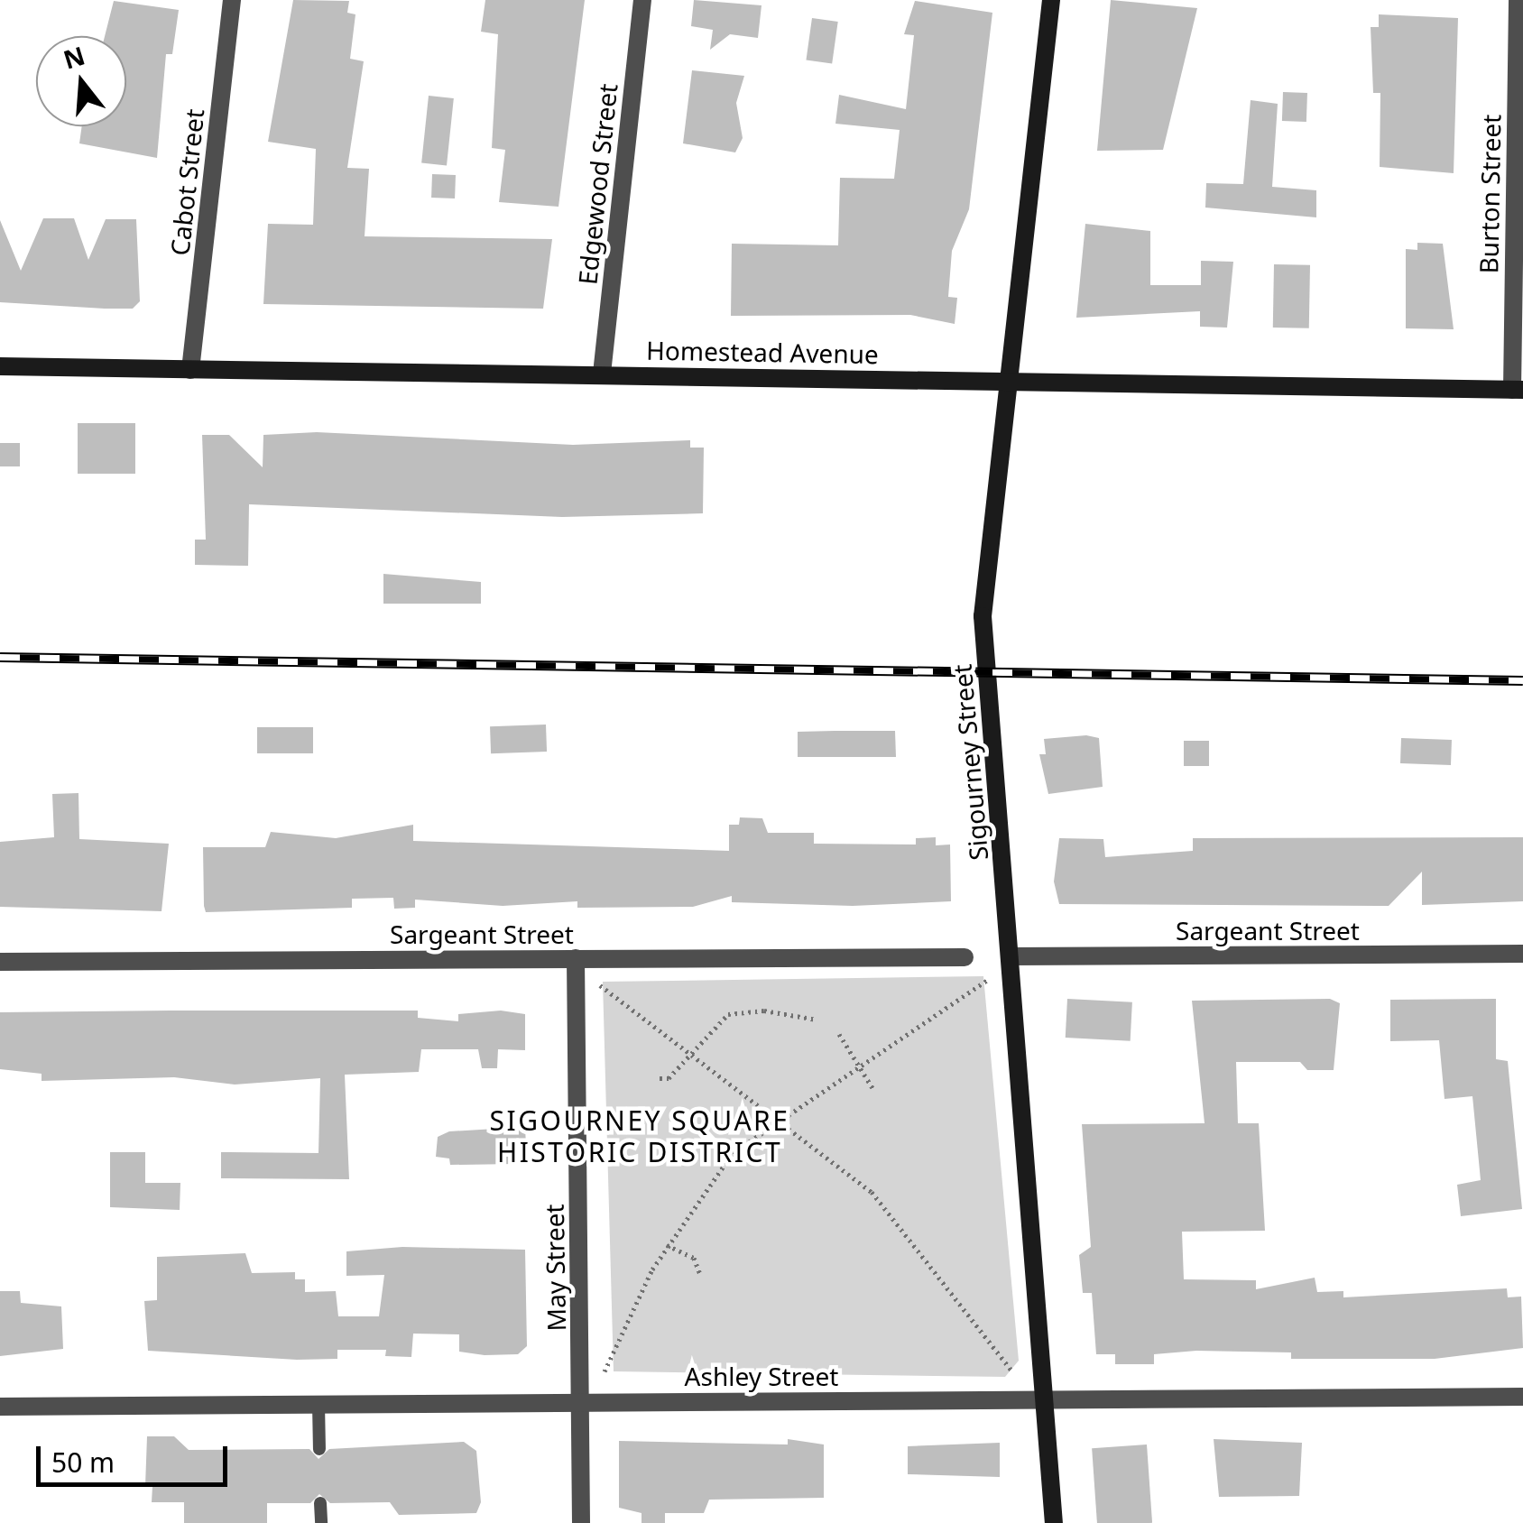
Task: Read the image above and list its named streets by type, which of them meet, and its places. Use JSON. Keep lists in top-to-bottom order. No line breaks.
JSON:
{"streets":{"main road":["Homestead Avenue","Sigourney Street"],"street":["Cabot Street","Edgewood Street","Burton Street","Sargeant Street","May Street","Ashley Street"]},"crossings":[["Cabot Street","Homestead Avenue"],["Edgewood Street","Homestead Avenue"],["Burton Street","Homestead Avenue"],["Homestead Avenue","Sigourney Street"],["Sigourney Street","Sargeant Street"],["Sigourney Street","Ashley Street"],["Sargeant Street","May Street"],["May Street","Ashley Street"]],"districts":["SIGOURNEY SQUARE HISTORIC DISTRICT"],"scale_bar":"50 m","north":"top"}
